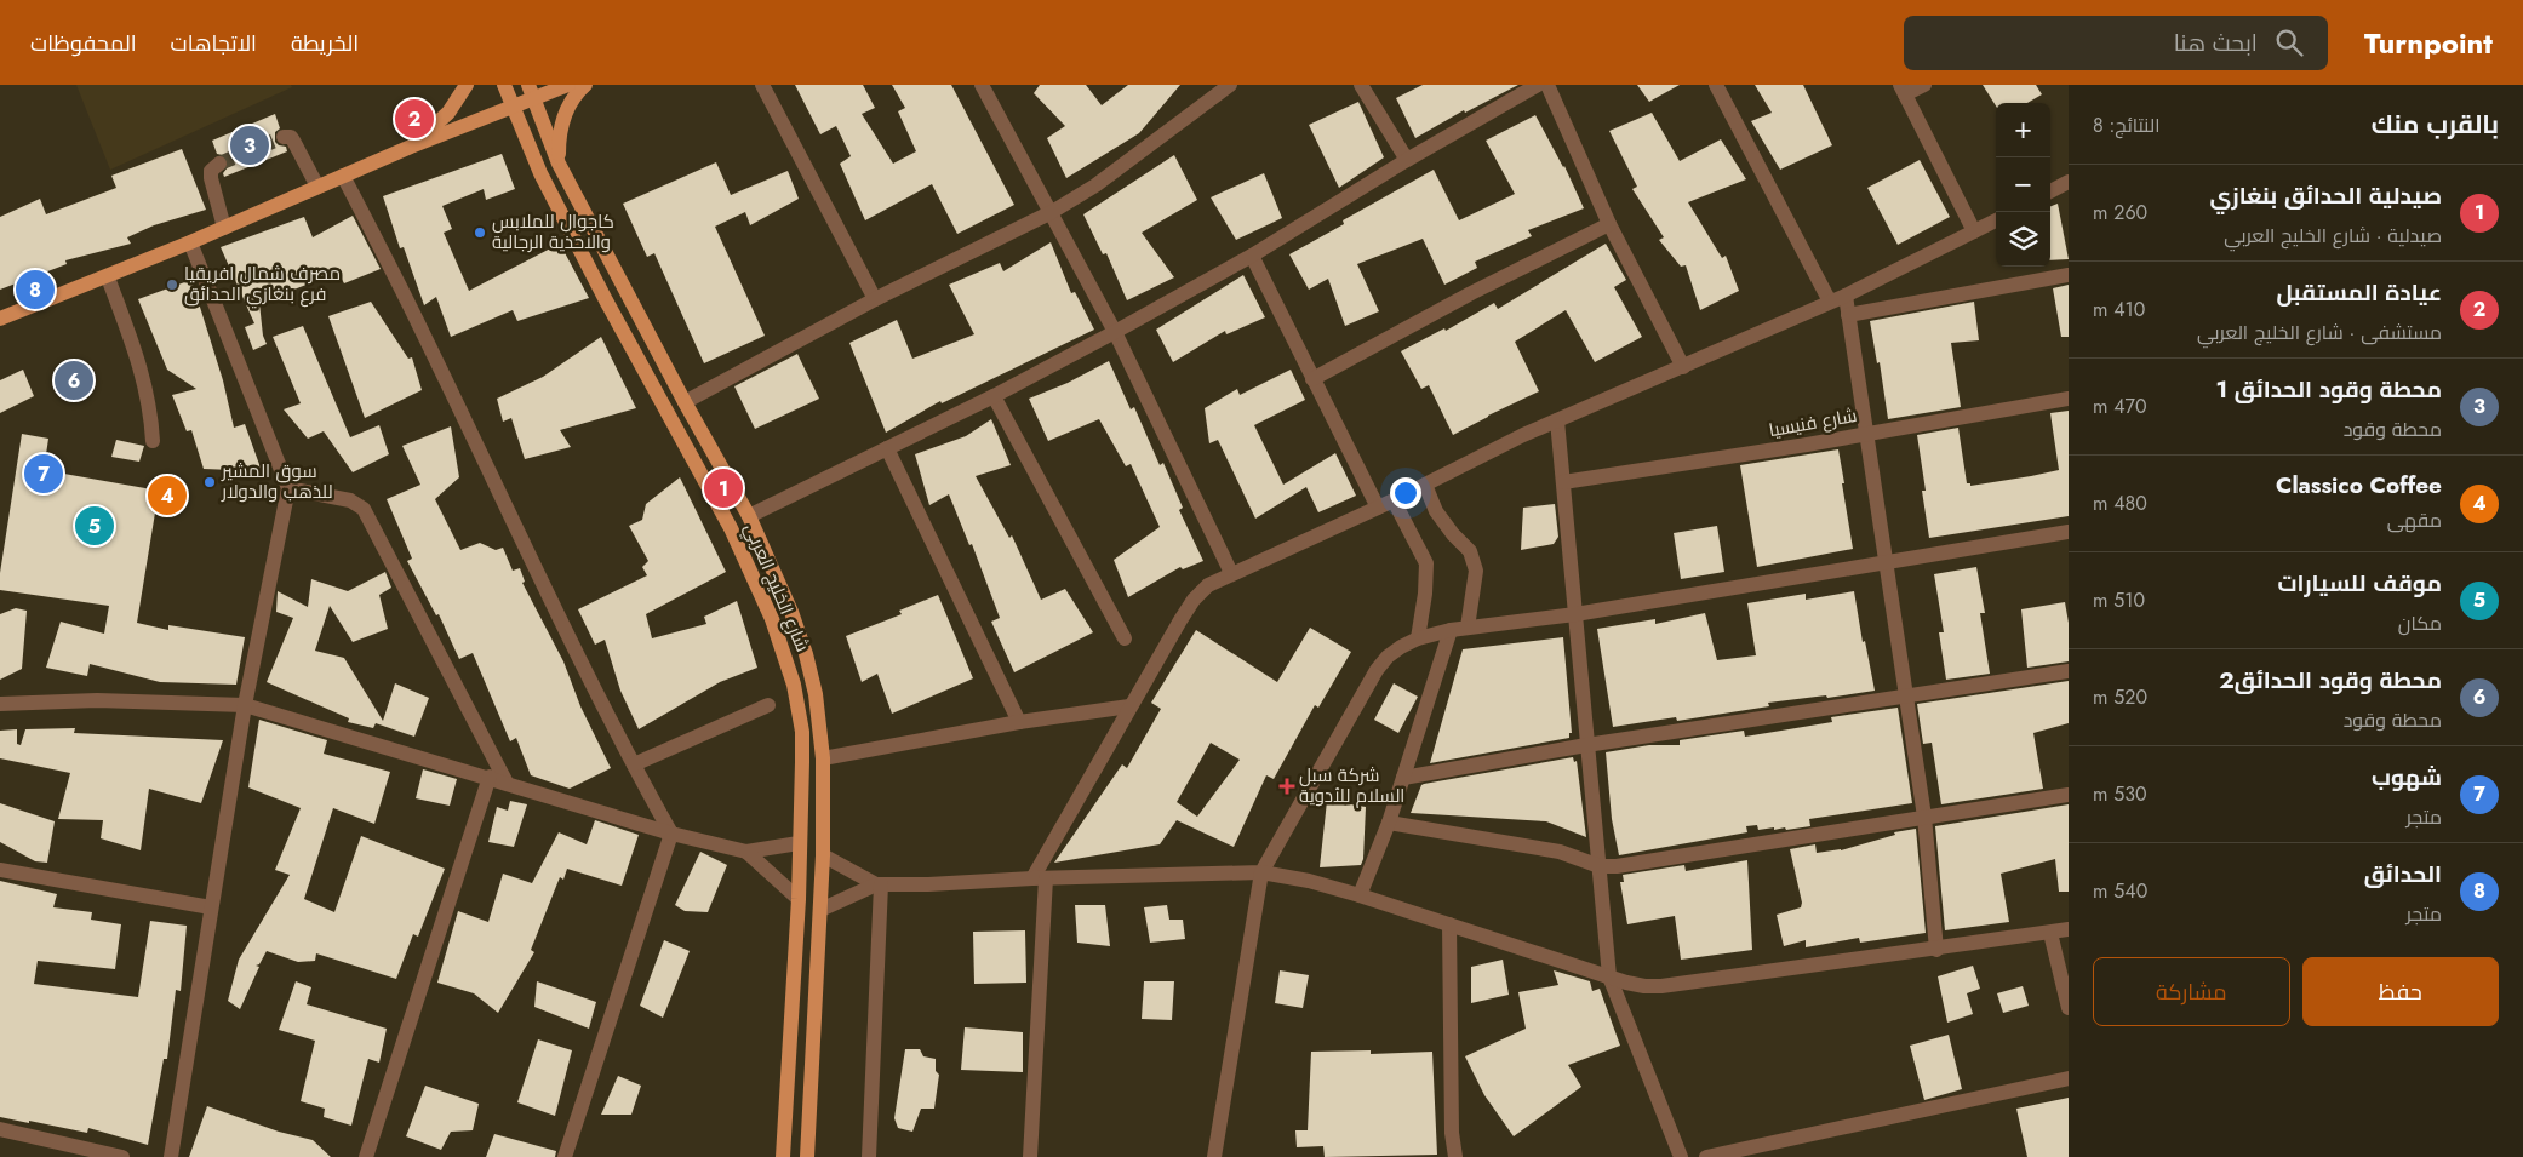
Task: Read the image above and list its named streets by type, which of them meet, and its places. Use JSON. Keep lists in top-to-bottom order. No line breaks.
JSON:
{"streets":{"main road":["شارع الخليج العربي"],"street":["شارع فنيسيا"]},"places":{"other":["كاجوال للملابس والاحذية الرجالية","مصرف شمال افريقيا فرع بنغازي الحدائق","سوق المشير للذهب والدولار"],"health":["شركة سبل السلام للأدوية"]},"page":{"header":"Turnpoint","search":"ابحث هنا","nav":["الخريطة","الاتجاهات","المحفوظات"],"heading":["بالقرب منك","النتائج: 8"],"pins":["2","3","8","6","7","1","4","5"],"map_buttons":["+","−"],"list":[{"mark":"1","name":"صيدلية الحدائق بنغازي","note":"صيدلية · شارع الخليج العربي","value":"260 m"},{"mark":"2","name":"عيادة المستقبل","note":"مستشفى · شارع الخليج العربي","value":"410 m"},{"mark":"3","name":"محطة وقود الحدائق 1","note":"محطة وقود","value":"470 m"},{"mark":"4","name":"Classico Coffee","note":"مقهى","value":"480 m"},{"mark":"5","name":"موقف للسيارات","note":"مكان","value":"510 m"},{"mark":"6","name":"محطة وقود الحدائق2","note":"محطة وقود","value":"520 m"},{"mark":"7","name":"شهوب","note":"متجر","value":"530 m"},{"mark":"8","name":"الحدائق","note":"متجر","value":"540 m"}],"buttons":["حفظ","مشاركة"]}}
